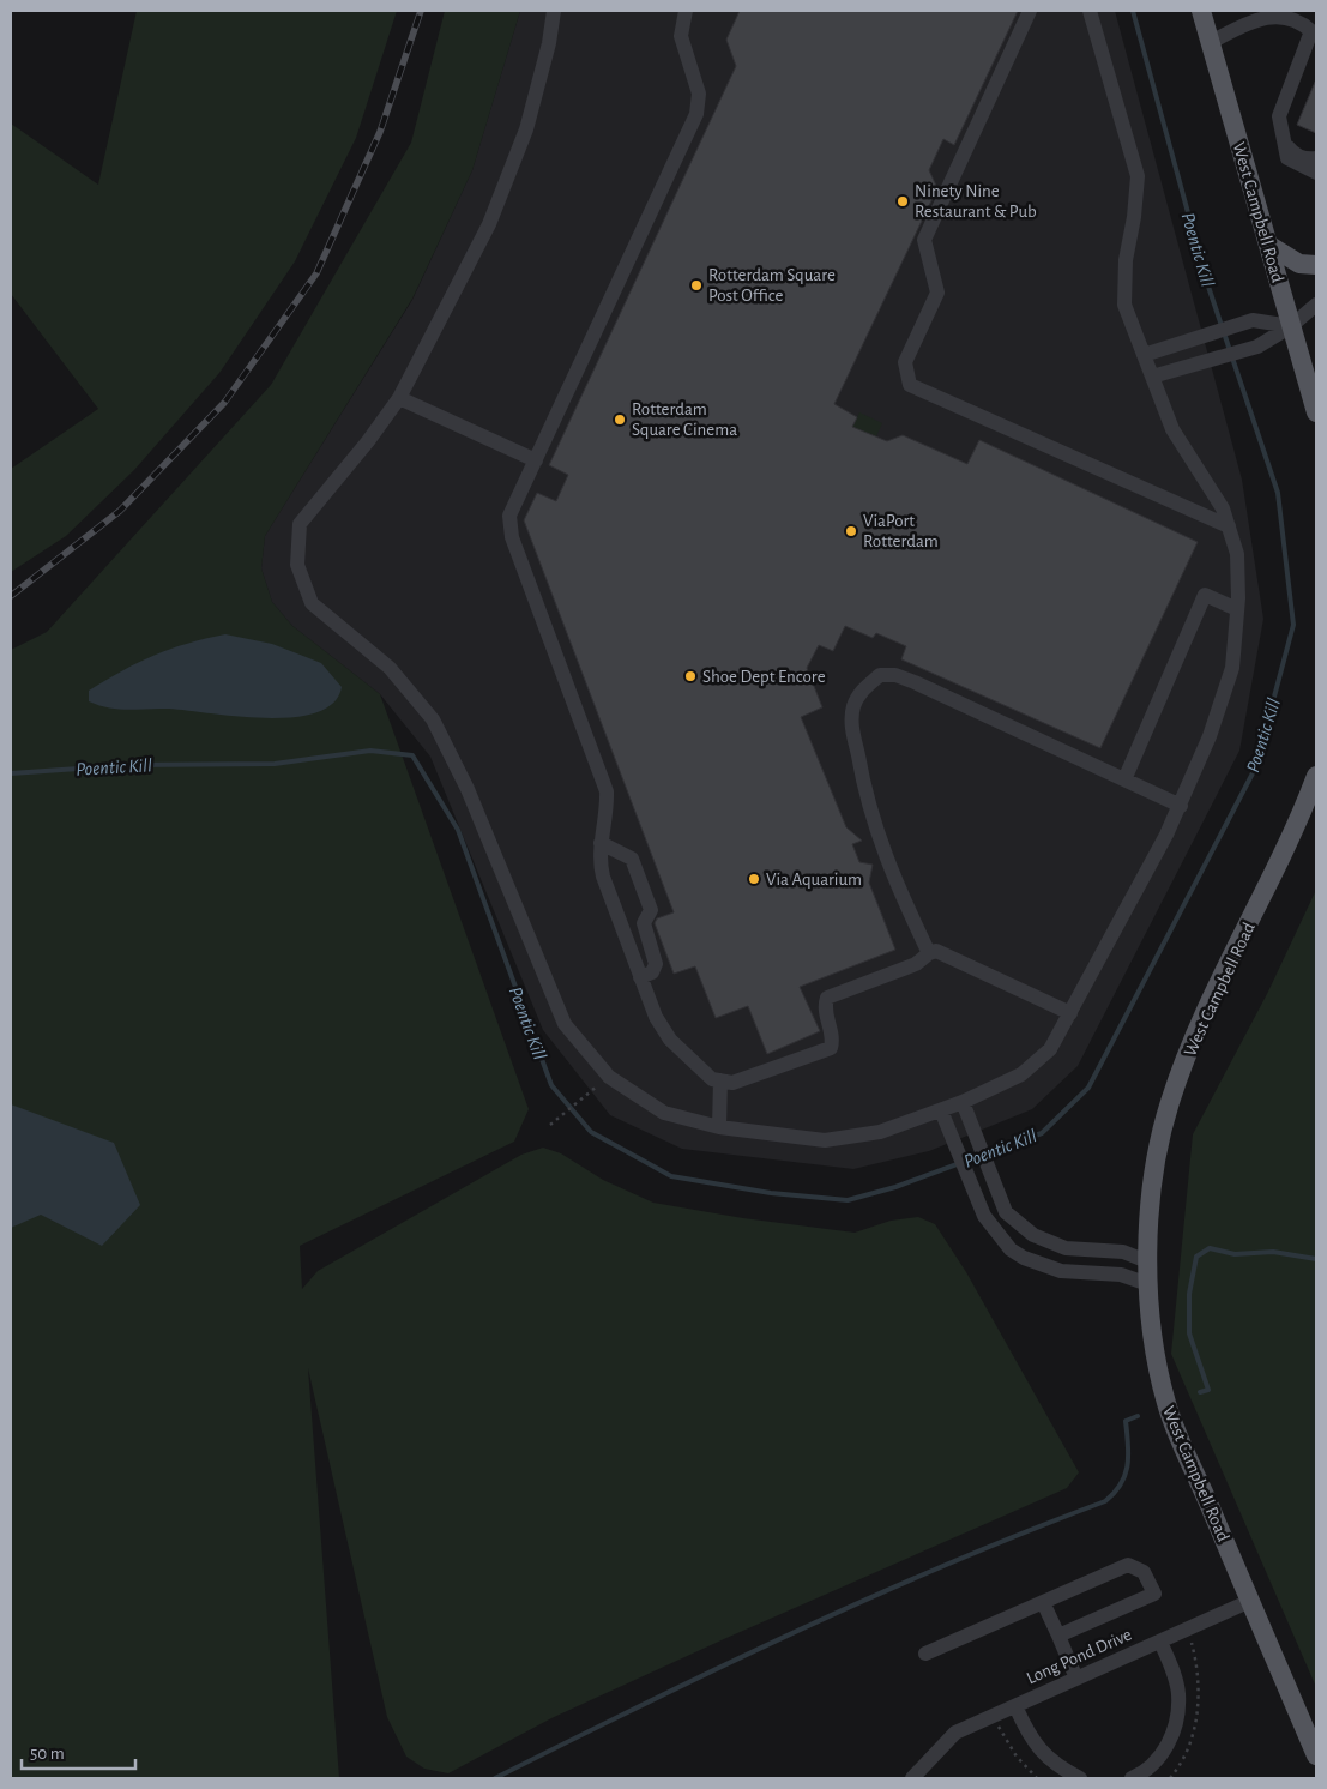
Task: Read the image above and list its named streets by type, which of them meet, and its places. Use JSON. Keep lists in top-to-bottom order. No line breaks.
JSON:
{"streets":{"main road":["West Campbell Road"],"street":["Long Pond Drive"]},"crossings":[["West Campbell Road","Long Pond Drive"]],"water":["Poentic Kill"],"places":["Ninety Nine Restaurant & Pub","Rotterdam Square Post Office","Rotterdam Square Cinema","ViaPort Rotterdam","Shoe Dept Encore","Via Aquarium"],"scale_bar":"50 m"}
